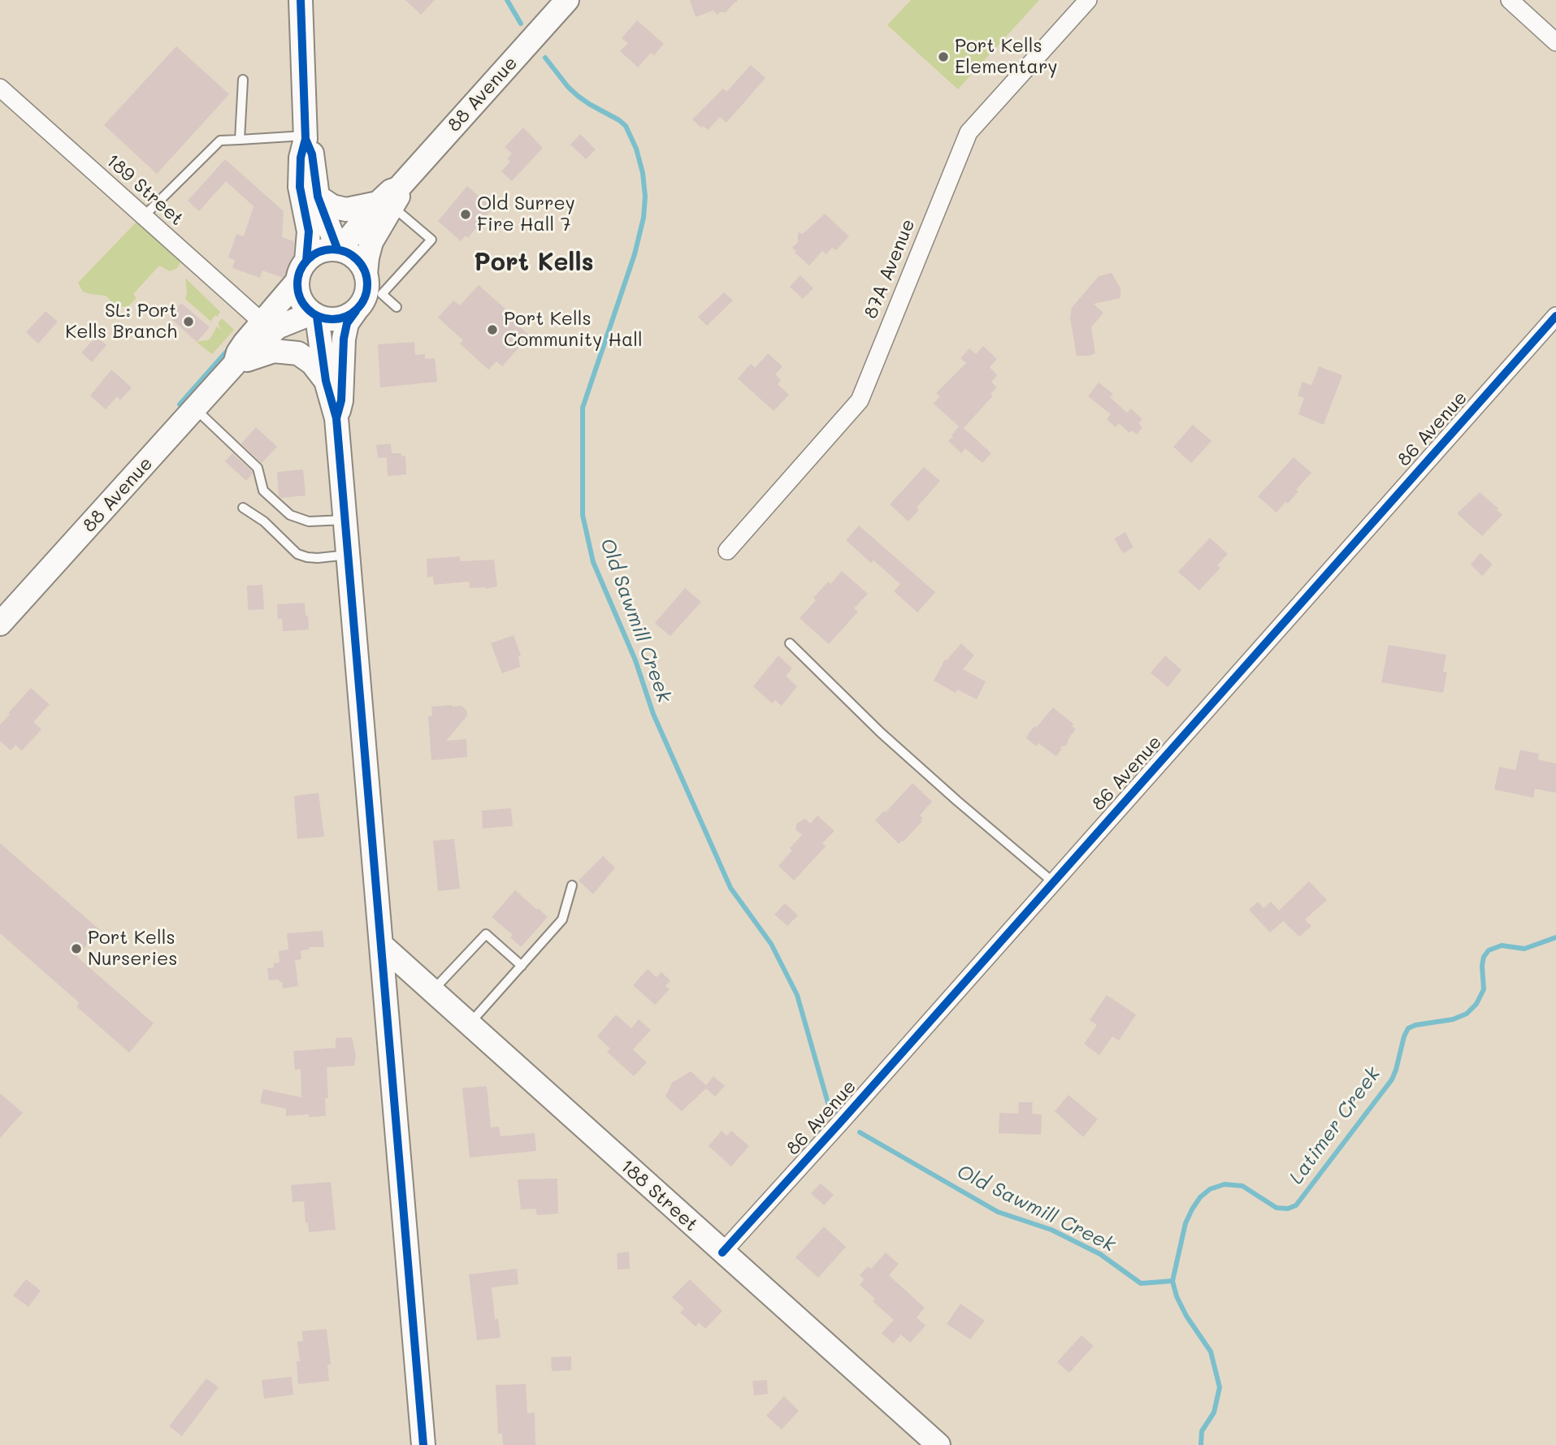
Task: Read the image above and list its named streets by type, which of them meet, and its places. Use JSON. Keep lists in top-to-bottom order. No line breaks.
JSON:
{"streets":{"main road":["88 Avenue","188 Street"],"street":["189 Street","87A Avenue","86 Avenue"]},"crossings":[["88 Avenue","189 Street"],["86 Avenue","188 Street"]],"districts":["Port Kells"],"water":["Old Sawmill Creek","Latimer Creek"],"places":["Port Kells Elementary","Old Surrey Fire Hall 7","SL: Port Kells Branch","Port Kells Community Hall","Port Kells Nurseries"]}
